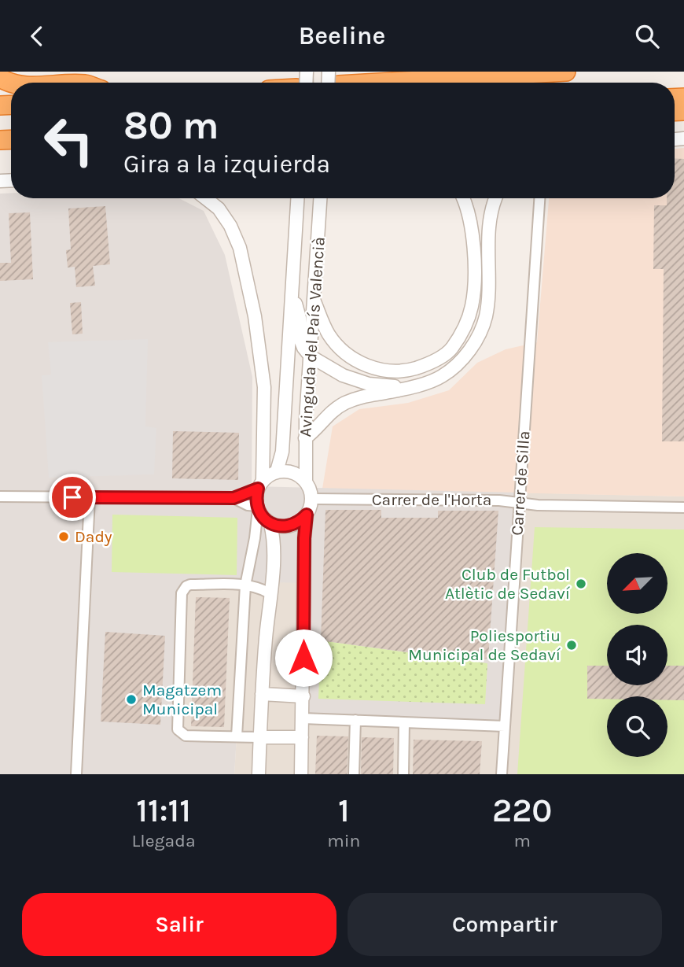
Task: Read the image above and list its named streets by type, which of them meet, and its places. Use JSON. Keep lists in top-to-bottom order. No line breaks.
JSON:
{"streets":{"street":["Avinguda del País Valencià","Carrer de Silla","Carrer de l'Horta"]},"crossings":[["Avinguda del País Valencià","Carrer de l'Horta"],["Carrer de Silla","Carrer de l'Horta"]],"places":["Dady","Club de Futbol Atlètic de Sedaví","Poliesportiu Municipal de Sedaví","Magatzem Municipal"],"north":"bottom left","page":{"header":"Beeline","turn":["80 m","Gira a la izquierda"],"eta":["11:11","Llegada","1","min","220","m"],"buttons":["Salir","Compartir"]}}
